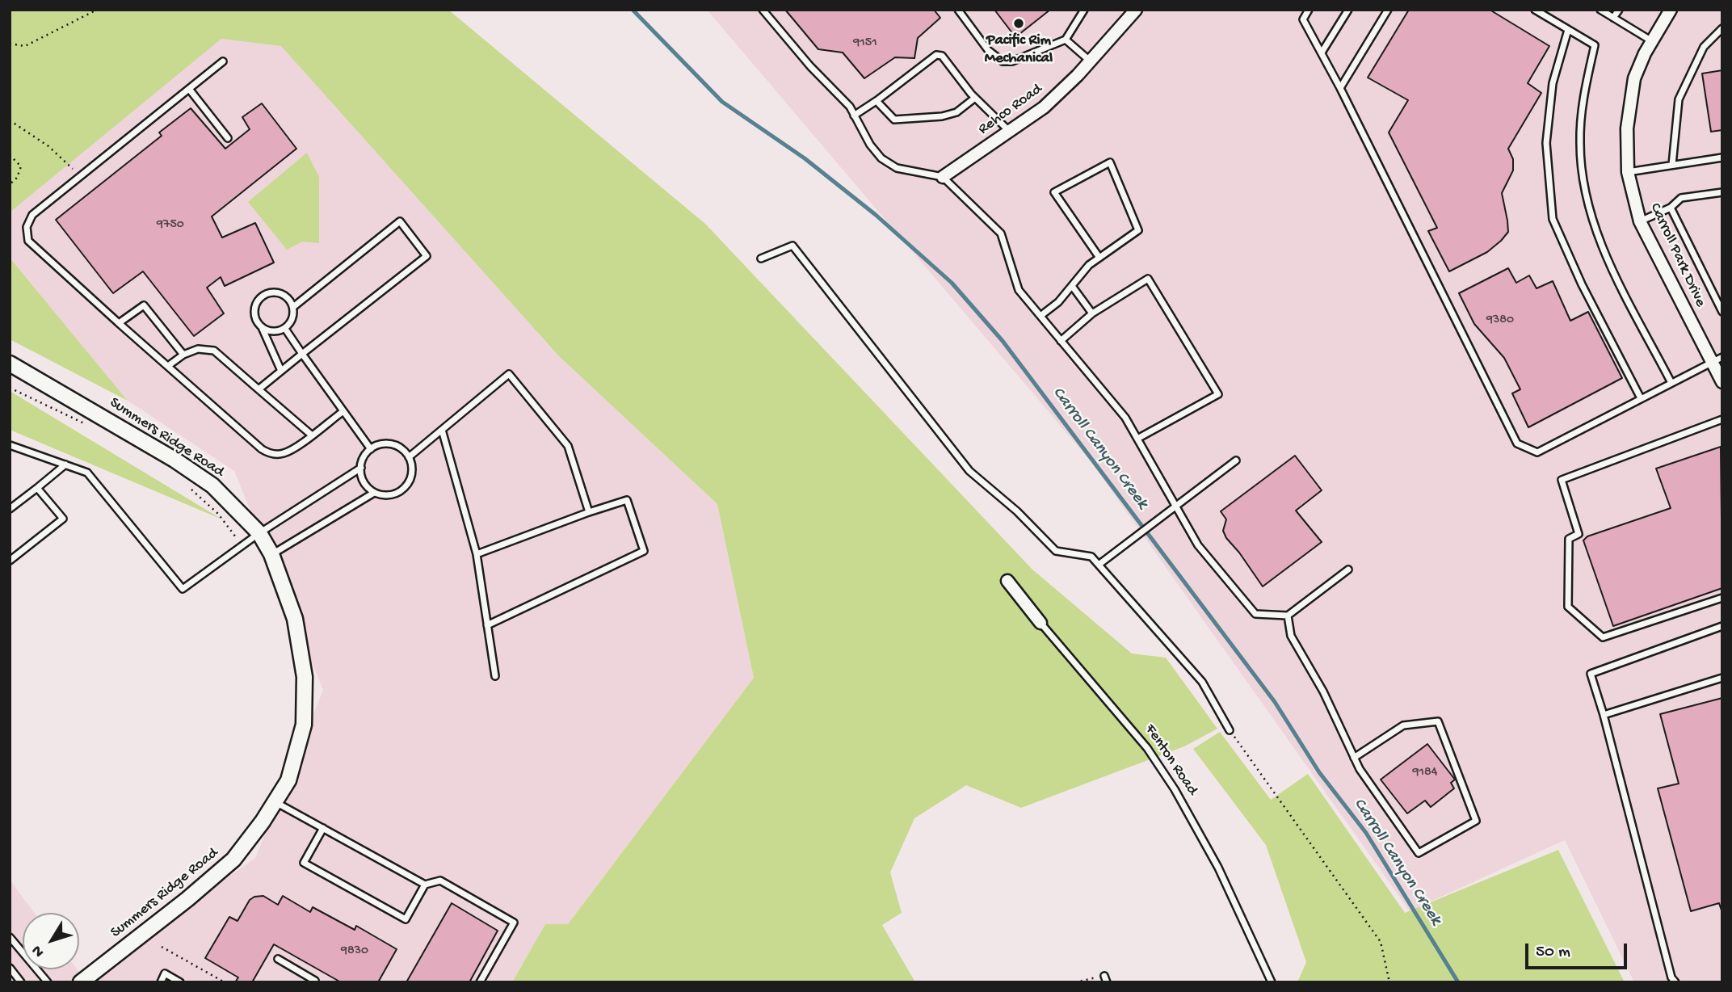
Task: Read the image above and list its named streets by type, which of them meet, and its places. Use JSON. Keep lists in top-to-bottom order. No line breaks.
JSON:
{"streets":{"street":["Rehco Road","Carroll Park Drive","Summers Ridge Road","Fenton Road"]},"water":["Carroll Canyon Creek"],"places":["Pacific Rim Mechanical"],"house_numbers":["9151","9750","9380","9184","9830"],"scale_bar":"50 m","north":"bottom left"}
